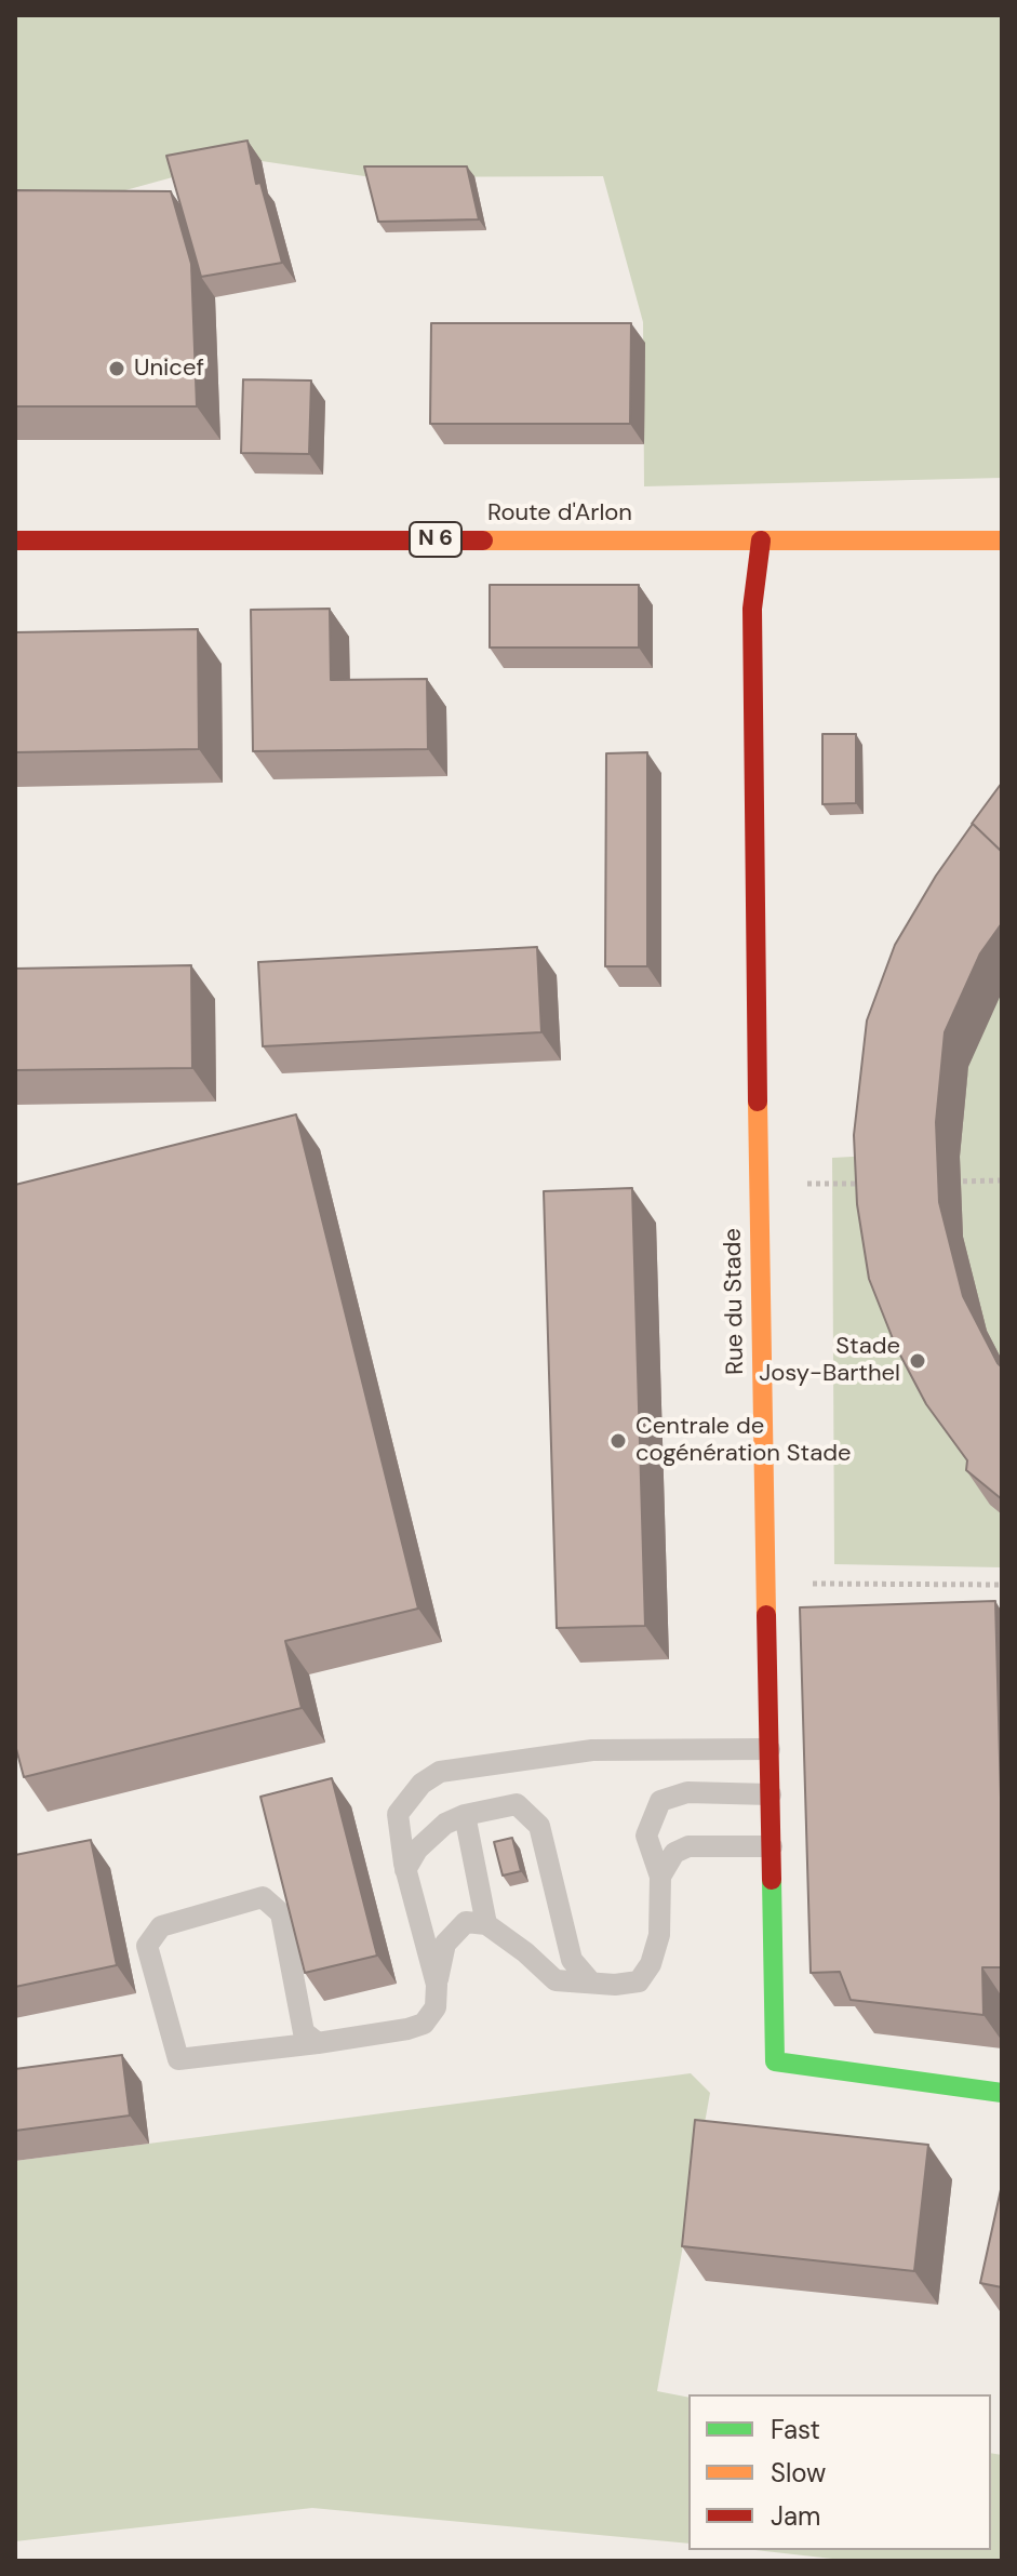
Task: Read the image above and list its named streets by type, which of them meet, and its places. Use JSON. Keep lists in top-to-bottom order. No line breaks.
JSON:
{"streets":{"street":["Route d'Arlon","N 6","Rue du Stade"]},"crossings":[["Route d'Arlon","Rue du Stade"]],"places":["Unicef","Stade Josy-Barthel","Centrale de cogénération Stade"],"legend":["Fast","Slow","Jam"]}
